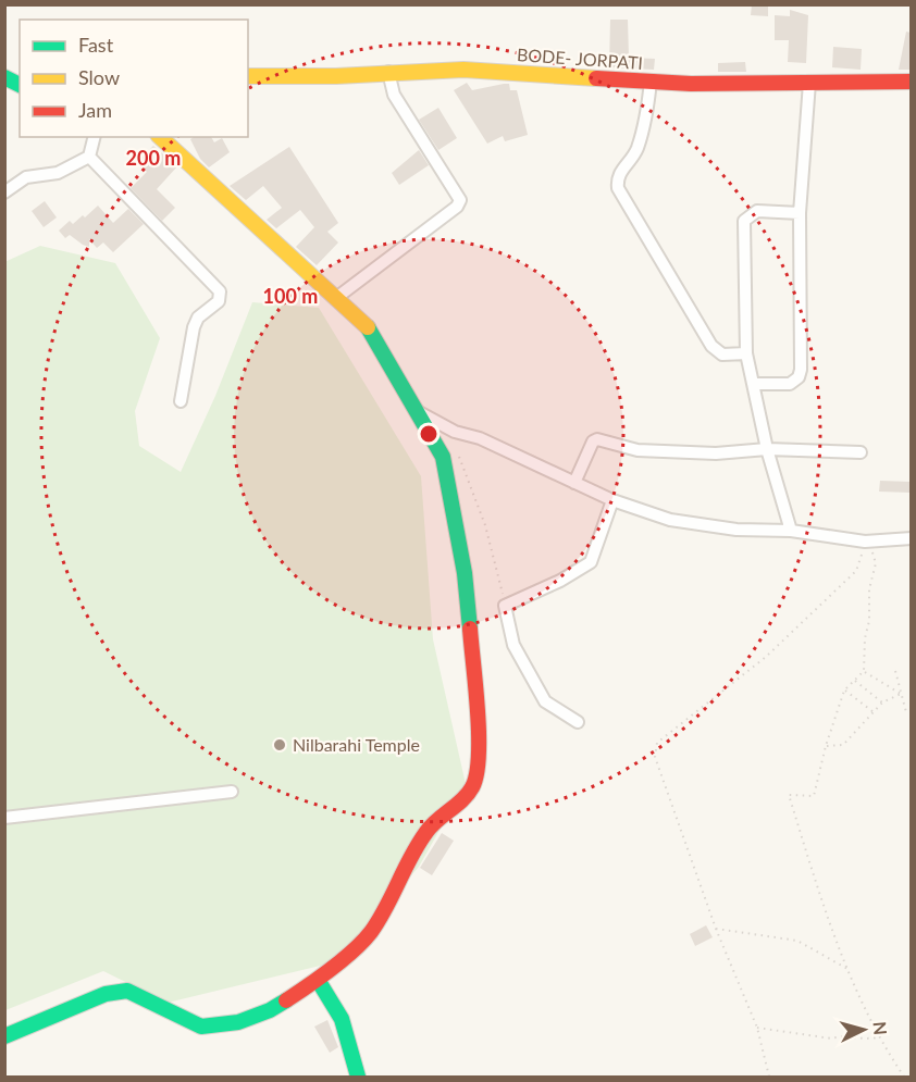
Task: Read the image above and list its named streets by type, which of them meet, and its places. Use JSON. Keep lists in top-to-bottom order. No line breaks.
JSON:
{"streets":{"main road":["BODE- JORPATI"]},"places":["Nilbarahi Temple"],"legend":["Fast","Slow","Jam"],"north":"right","rings":["200 m","100 m"]}
